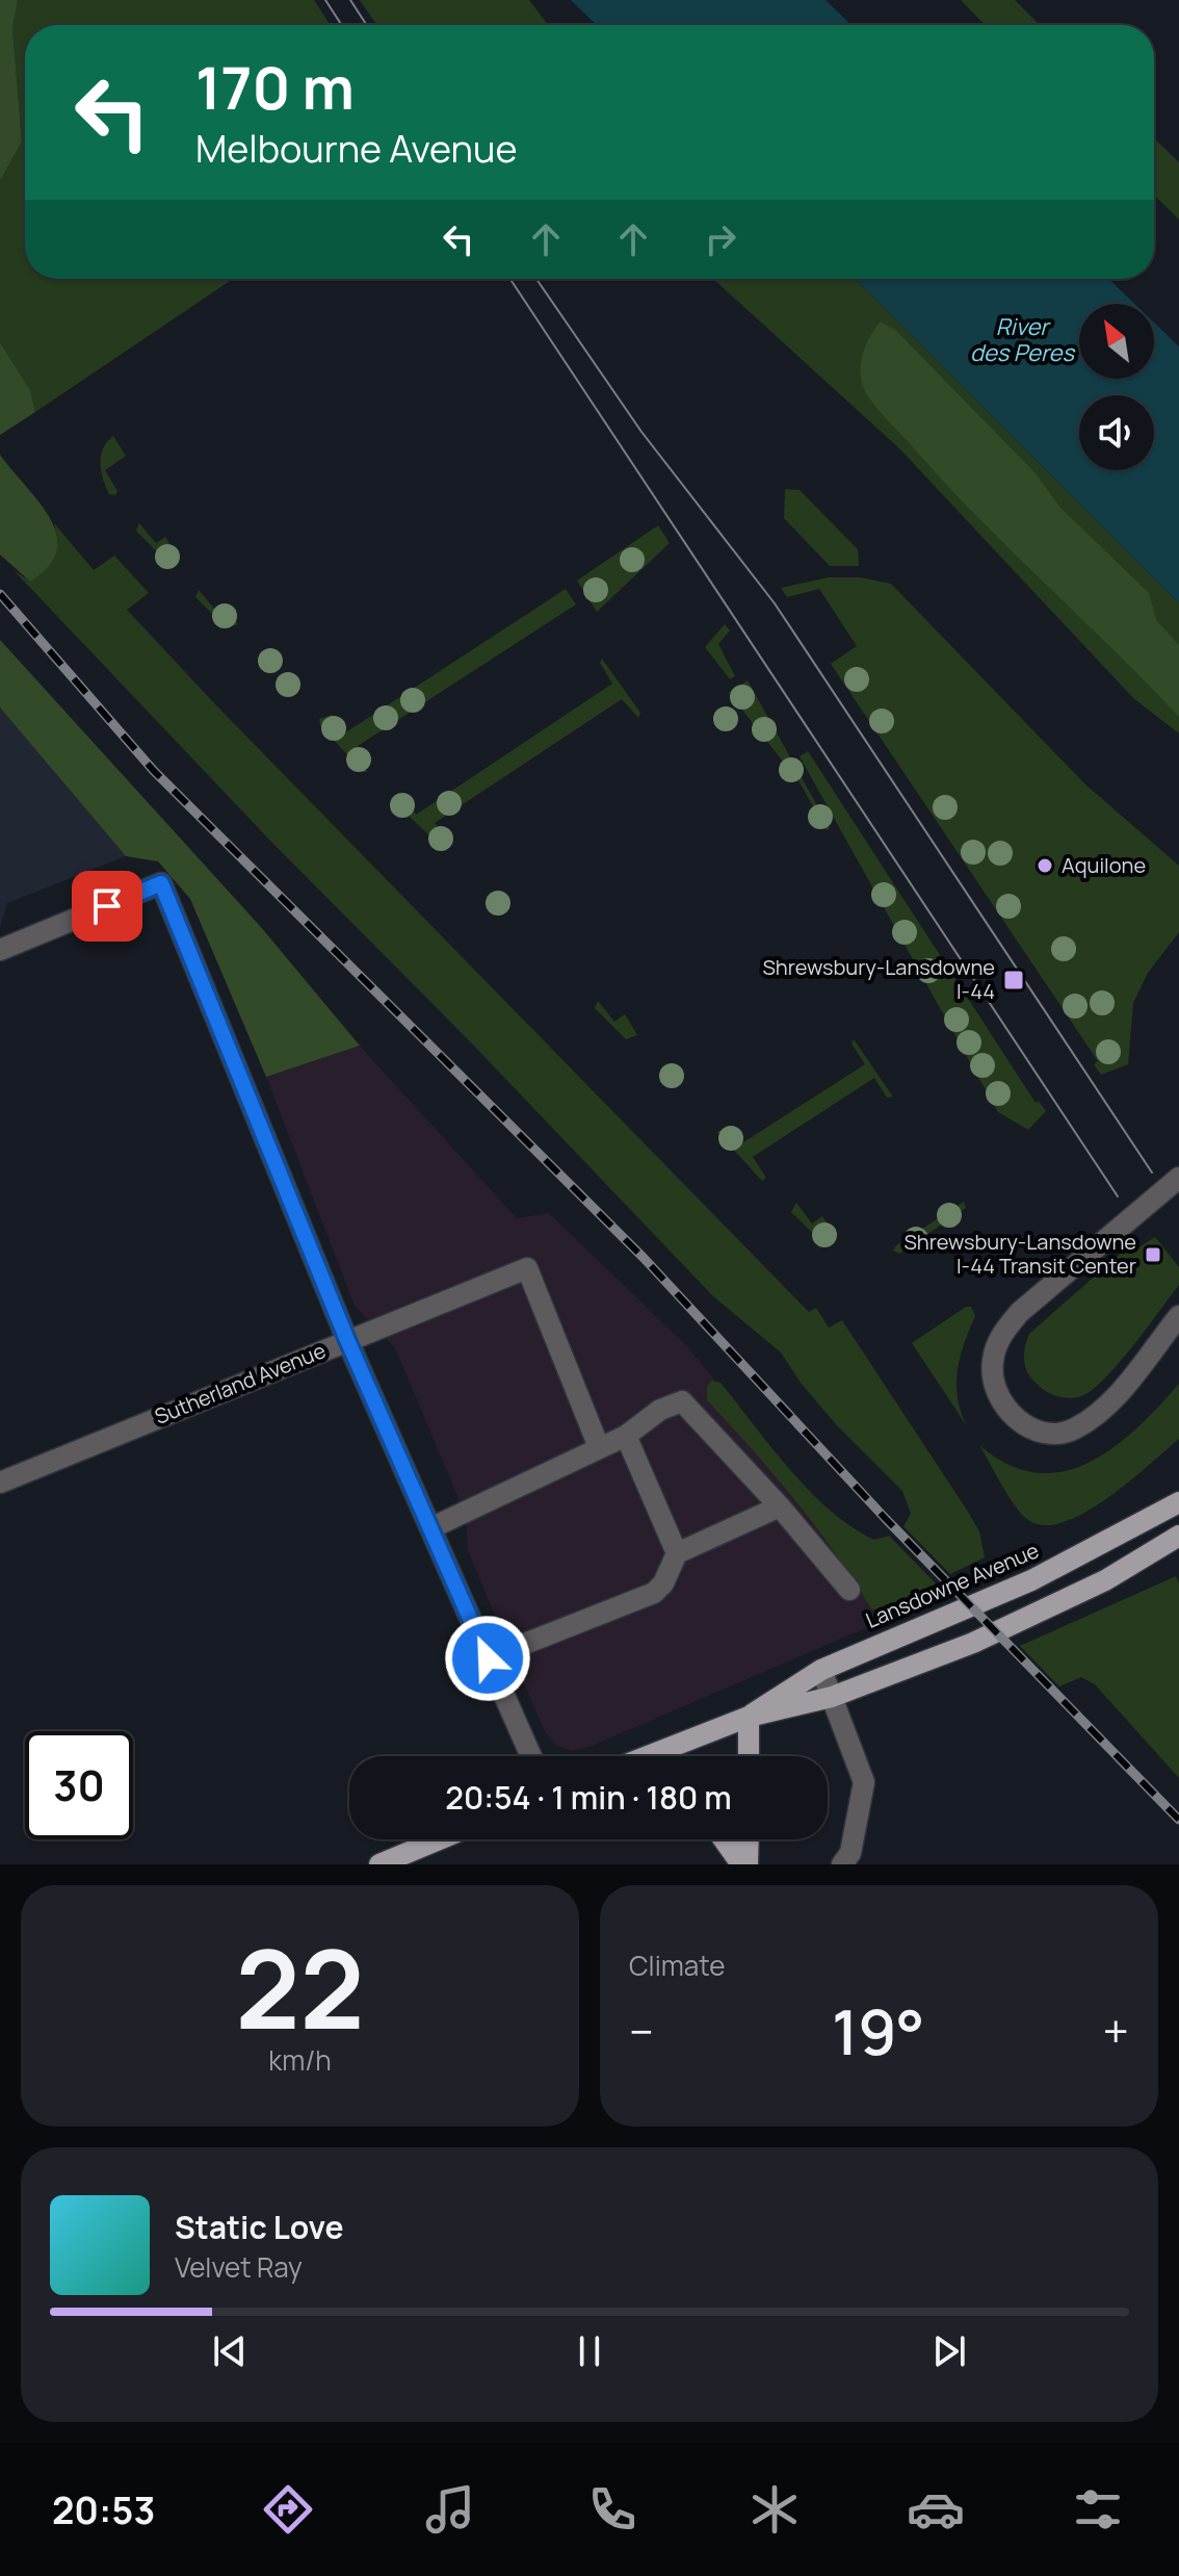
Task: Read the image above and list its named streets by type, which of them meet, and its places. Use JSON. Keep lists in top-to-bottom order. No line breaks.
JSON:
{"streets":{"main road":["Lansdowne Avenue"],"street":["Sutherland Avenue"]},"water":["River des Peres"],"places":{"other":["Aquilone"],"transit":["Shrewsbury-Lansdowne I-44","Shrewsbury-Lansdowne I-44 Transit Center"]},"north":"top left","page":{"turn":["170 m","Melbourne Avenue"],"limit":"30","trip":"20:54 · 1 min · 180 m","tile":[["22","km/h"],"Climate"],"heat":["−","19°","+"],"song":["Static Love","Velvet Ray"],"tabs":"20:53"}}
